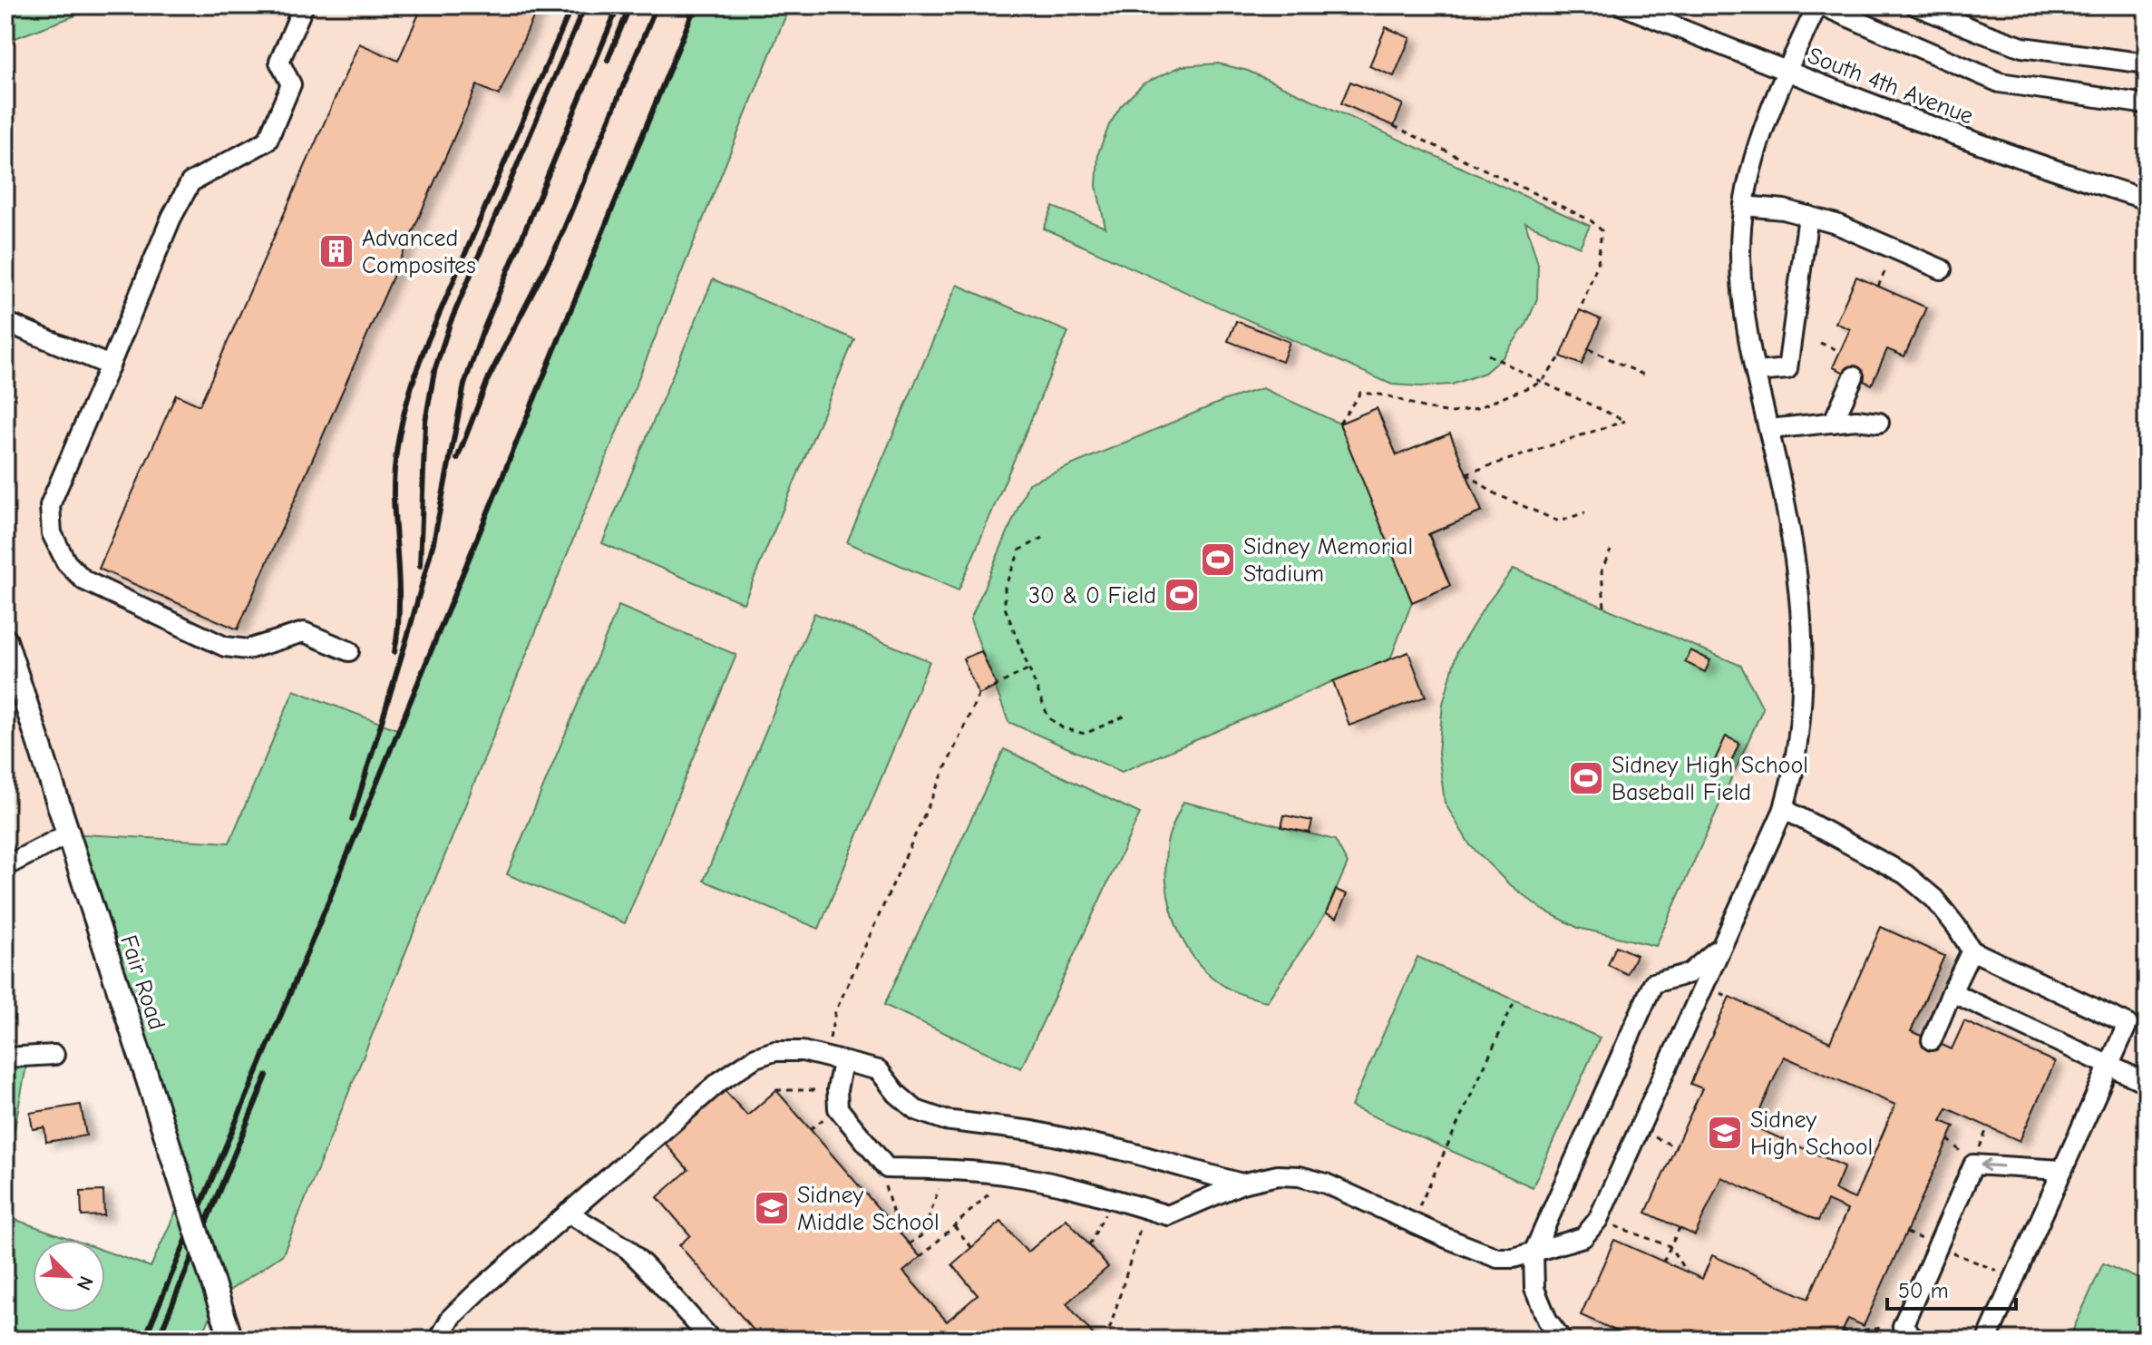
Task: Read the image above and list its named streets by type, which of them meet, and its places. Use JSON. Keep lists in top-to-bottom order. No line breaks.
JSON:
{"streets":{"main road":["Fair Road"],"street":["South 4th Avenue"]},"places":{"building":["Advanced Composites"],"sports":["Sidney Memorial Stadium","30 & 0 Field","Sidney High School Baseball Field"],"school or university":["Sidney High School","Sidney Middle School"]},"scale_bar":"50 m","north":"bottom right"}
